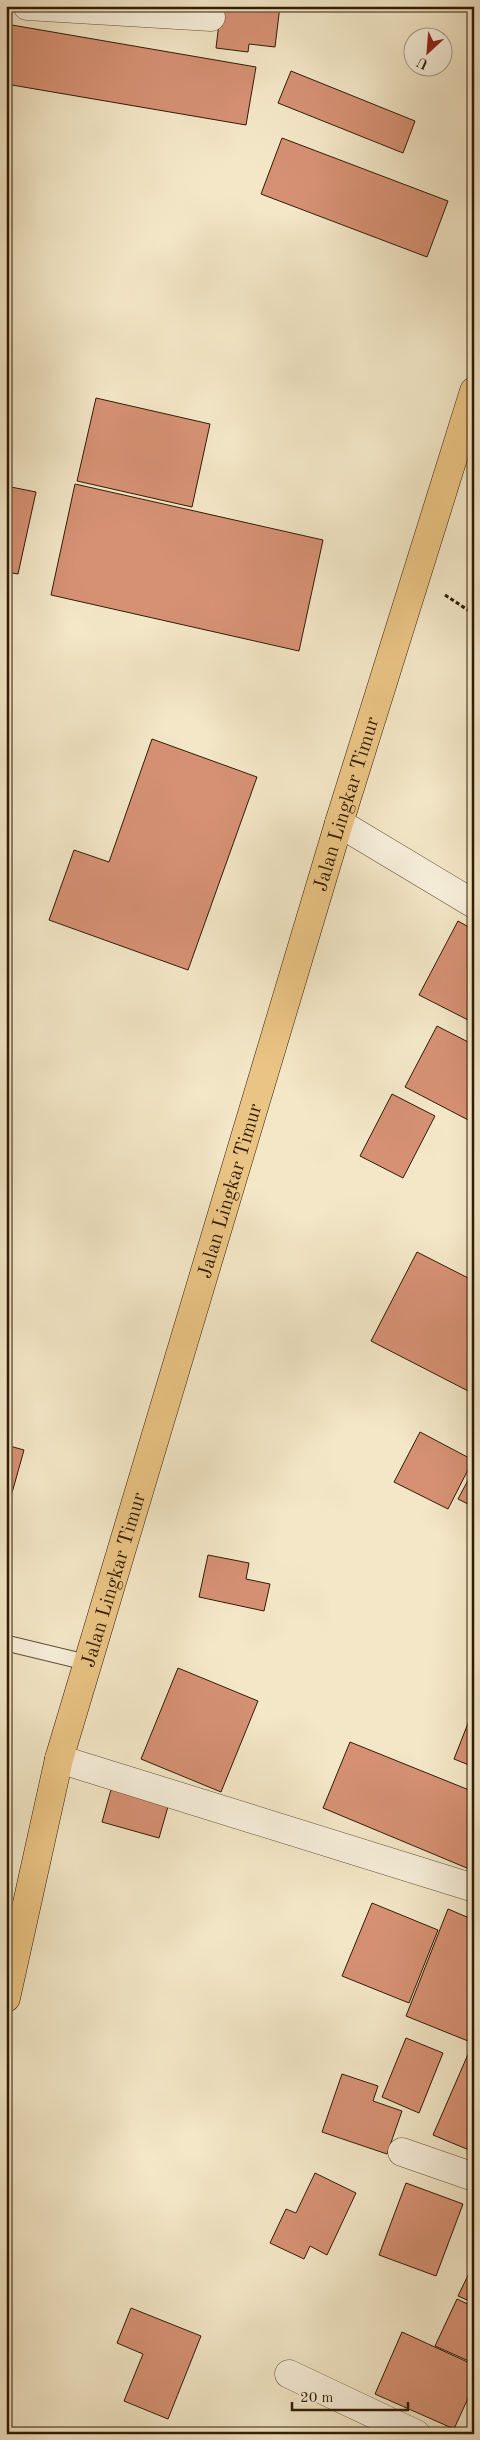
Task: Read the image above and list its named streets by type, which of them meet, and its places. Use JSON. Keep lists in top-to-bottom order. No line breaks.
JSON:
{"streets":{"highway":["Jalan Lingkar Timur"]},"scale_bar":"20 m","north":"bottom left"}
